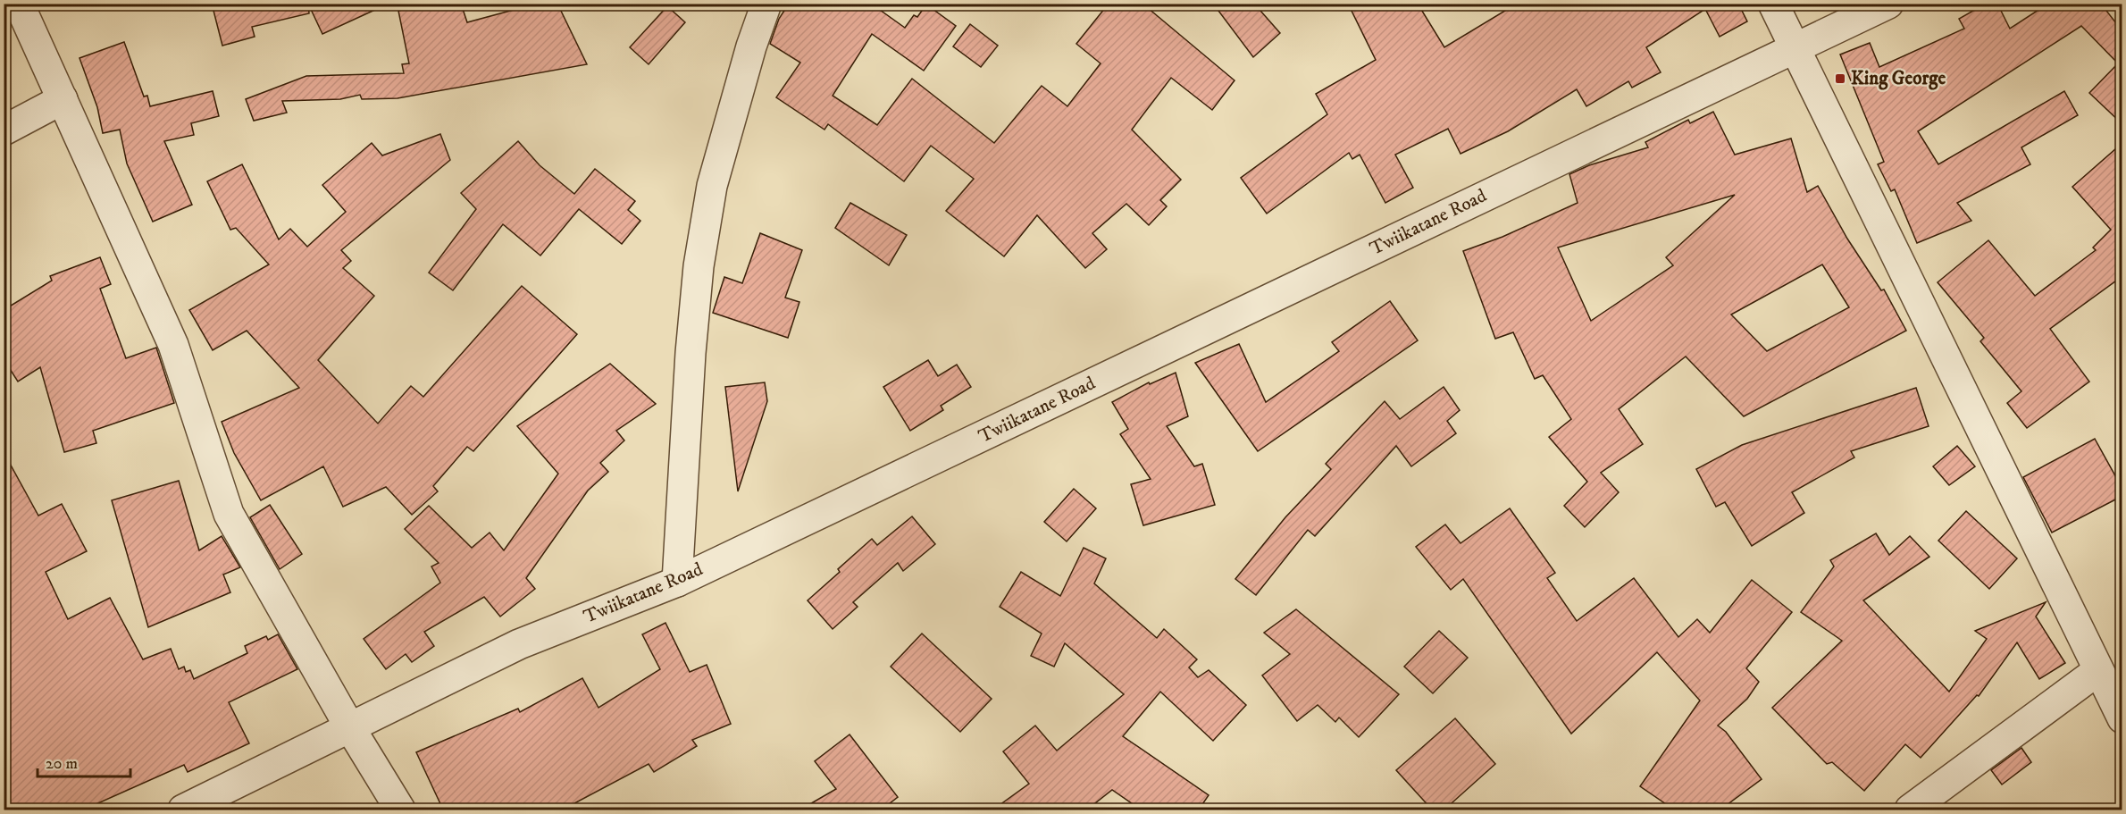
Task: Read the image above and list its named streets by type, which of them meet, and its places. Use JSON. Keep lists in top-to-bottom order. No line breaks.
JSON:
{"streets":{"street":["Twiikatane Road"]},"places":{"transit":["King George"]},"scale_bar":"20 m"}
